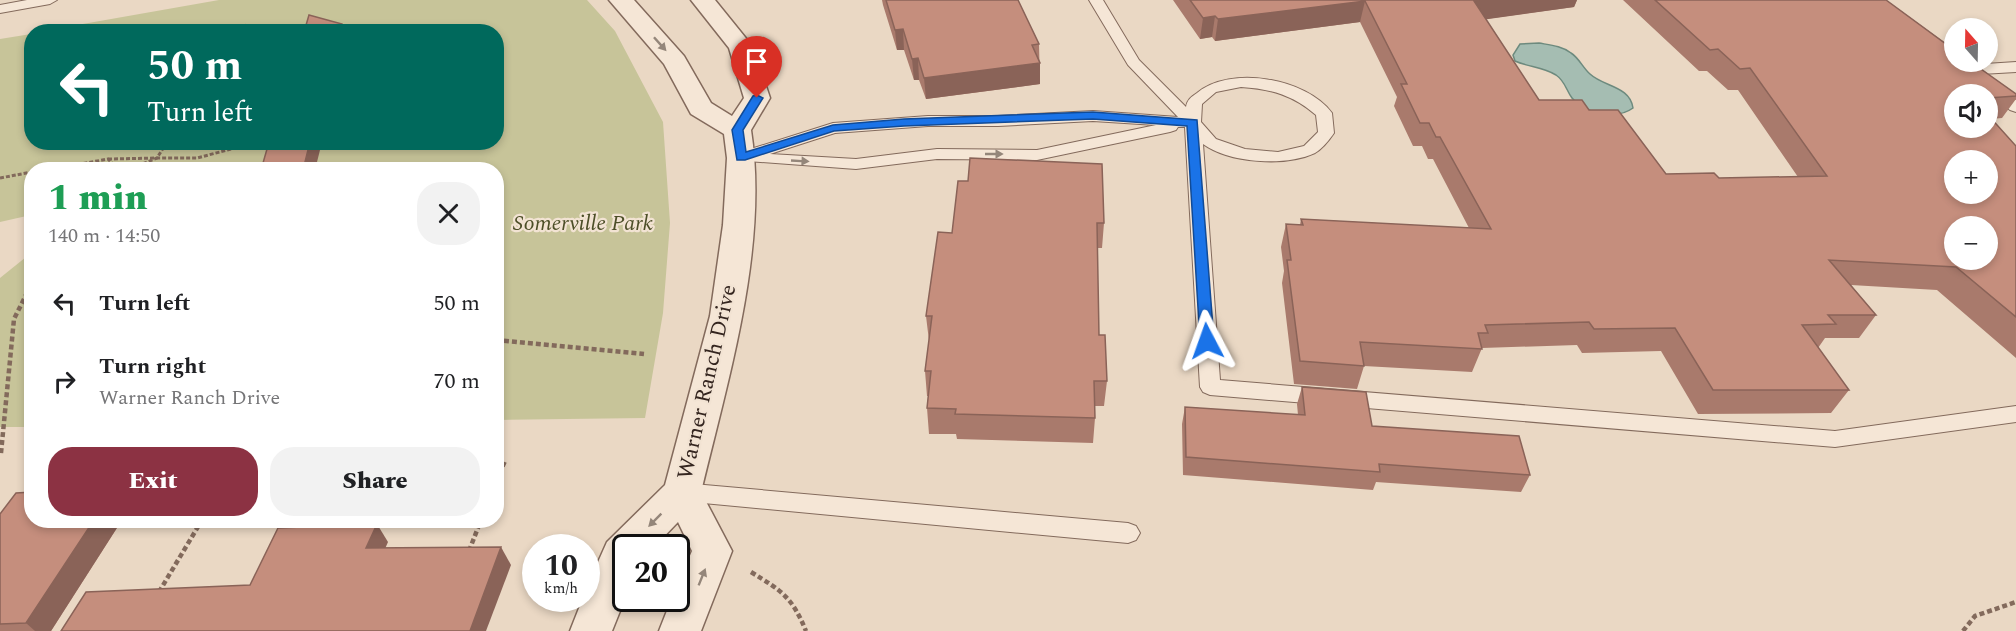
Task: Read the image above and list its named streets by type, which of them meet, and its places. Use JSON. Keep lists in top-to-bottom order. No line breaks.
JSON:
{"streets":{"street":["Warner Ranch Drive"]},"parks":["Somerville Park"],"north":"top","page":{"map_buttons":["+","−"],"turn":["50 m","Turn left"],"heading":["1 min","140 m · 14:50"],"list":[{"name":"Turn left","value":"50 m"},{"name":"Turn right","note":"Warner Ranch Drive","value":"70 m"}],"buttons":["Exit","Share"],"speed":"10 km/h","limit":"20"}}
